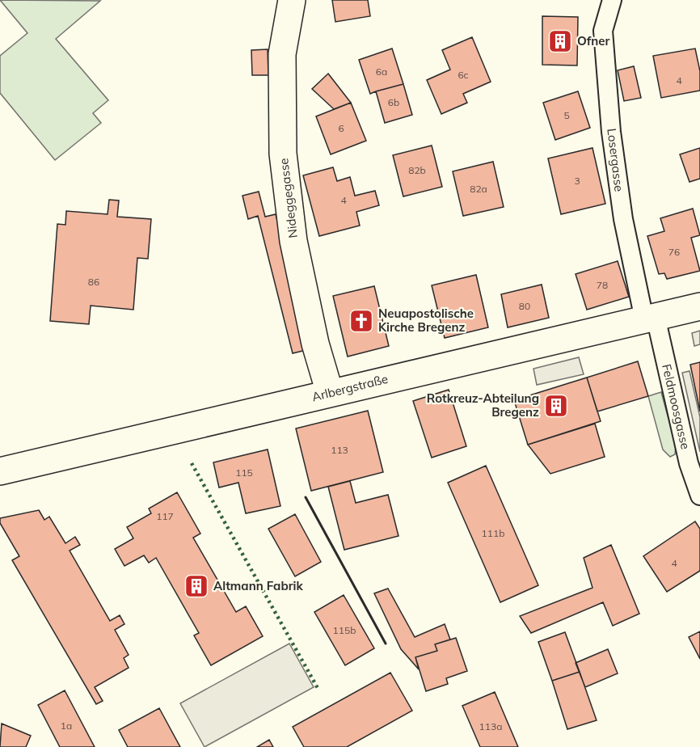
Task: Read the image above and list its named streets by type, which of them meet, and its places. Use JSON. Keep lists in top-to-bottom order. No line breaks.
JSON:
{"streets":{"main road":["Nideggegasse","Arlbergstraße"],"street":["Losergasse","Feldmoosgasse"]},"crossings":[["Losergasse","Arlbergstraße"],["Losergasse","Feldmoosgasse"],["Nideggegasse","Arlbergstraße"],["Arlbergstraße","Feldmoosgasse"]],"places":{"building":["Ofner","Rotkreuz-Abteilung Bregenz","Altmann Fabrik"],"church":["Neuapostolische Kirche Bregenz"]},"house_numbers":["6a","6c","4","6b","5","6","82b","3","82a","4","76","86","78","80","113","115","117","111b","4","115b","1a","113a"]}
